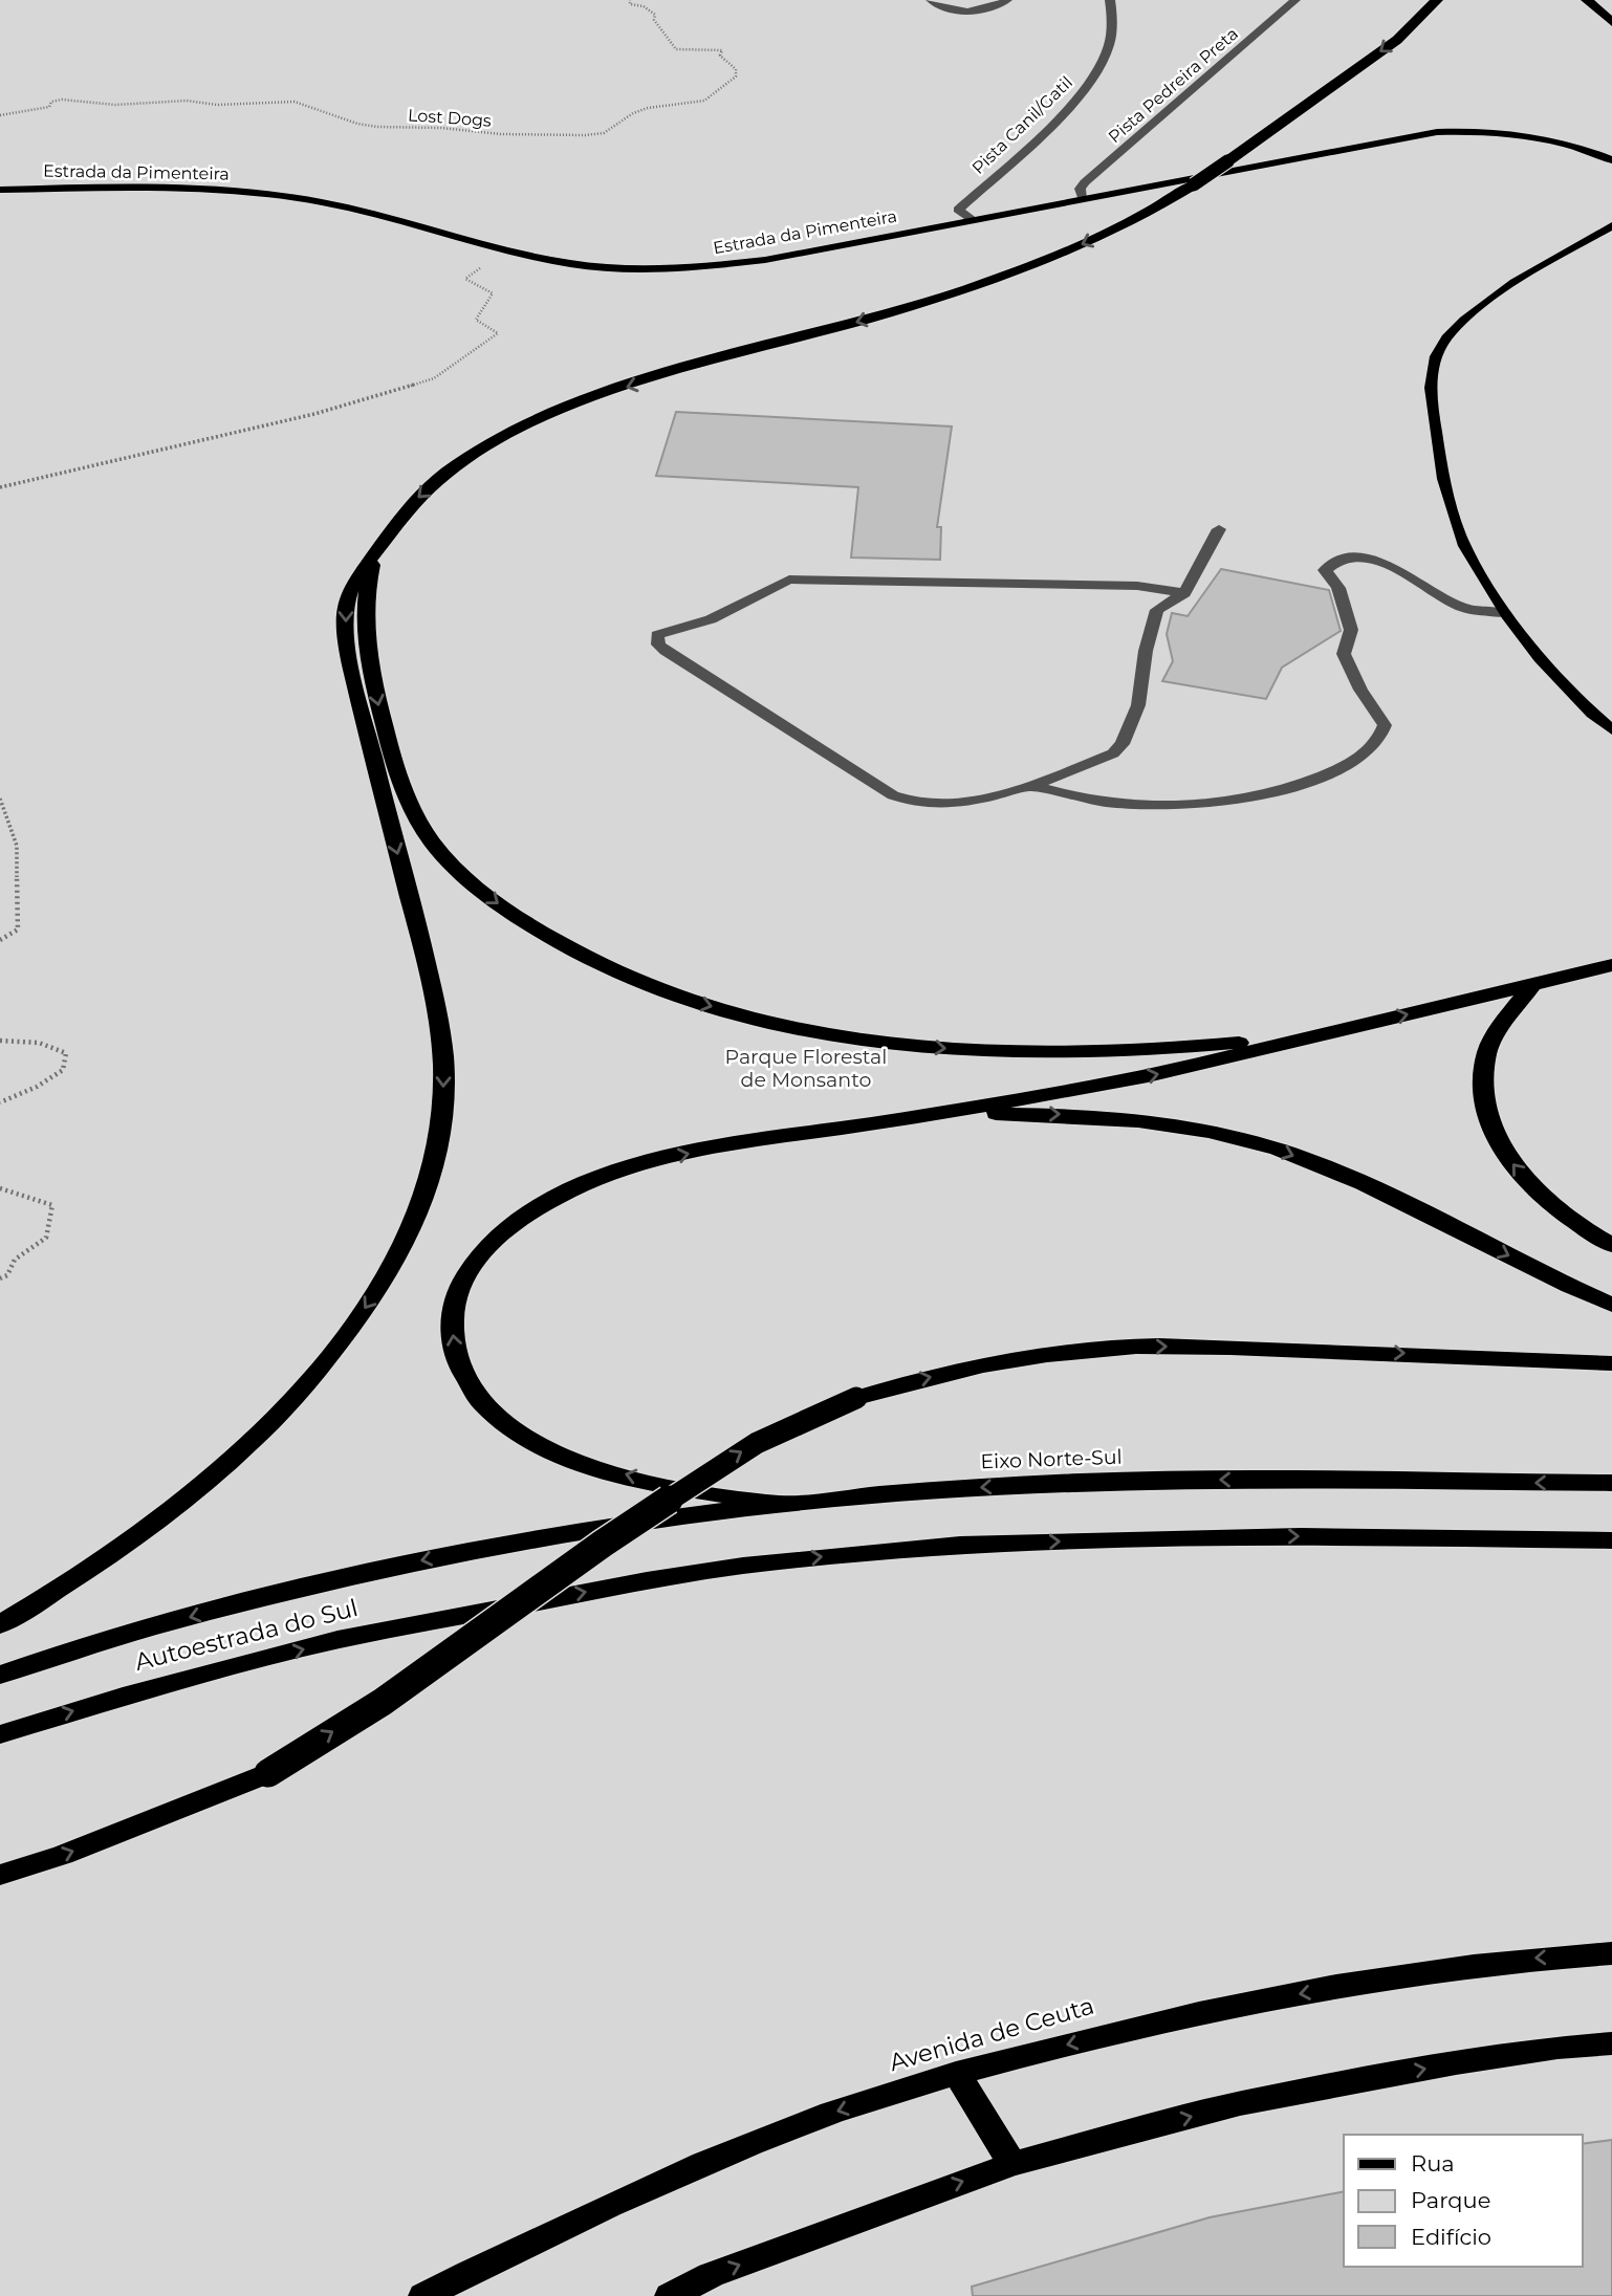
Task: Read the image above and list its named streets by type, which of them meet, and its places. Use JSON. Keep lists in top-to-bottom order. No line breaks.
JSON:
{"streets":{"highway":["Eixo Norte-Sul","Autoestrada do Sul","Avenida de Ceuta"],"main road":["Estrada da Pimenteira"],"street":["Pista Pedreira Preta","Pista Canil/Gatil"],"path":["Lost Dogs"]},"crossings":[["Pista Pedreira Preta","Estrada da Pimenteira"],["Pista Canil/Gatil","Estrada da Pimenteira"],["Eixo Norte-Sul","Autoestrada do Sul"]],"parks":["Parque Florestal de Monsanto"],"legend":["Rua","Parque","Edifício"]}
